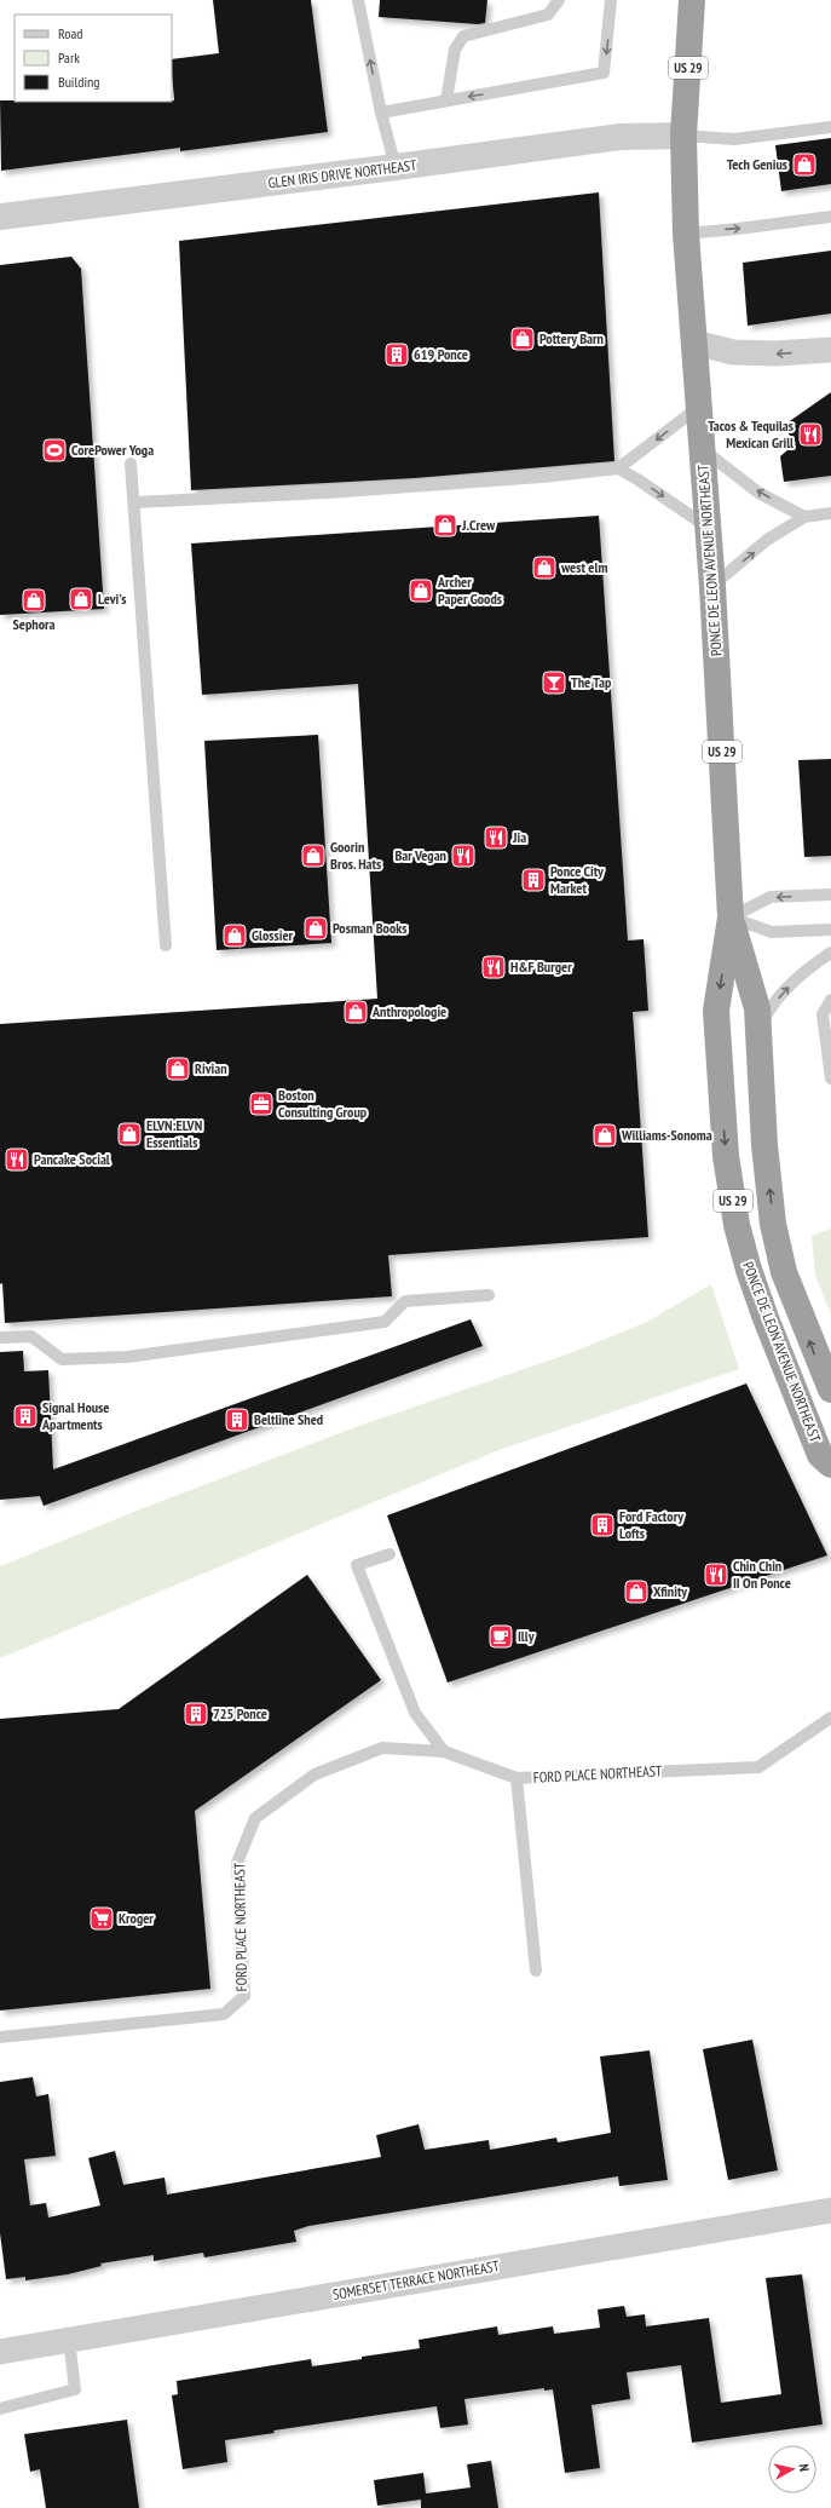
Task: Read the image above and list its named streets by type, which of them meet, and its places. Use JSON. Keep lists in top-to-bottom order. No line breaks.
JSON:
{"streets":{"highway":["US 29","PONCE DE LEON AVENUE NORTHEAST"],"street":["GLEN IRIS DRIVE NORTHEAST","SOMERSET TERRACE NORTHEAST"],"lane":["FORD PLACE NORTHEAST"]},"crossings":[["GLEN IRIS DRIVE NORTHEAST","PONCE DE LEON AVENUE NORTHEAST"]],"places":{"shop":["Tech Genius","Pottery Barn","J.Crew","west elm","Archer Paper Goods","Levi's","Sephora","Goorin Bros. Hats","Posman Books","Glossier","Anthropologie","Rivian","ELVN:ELVN Essentials","Williams-Sonoma","Xfinity"],"building":["619 Ponce","Ponce City Market","Signal House Apartments","Beltline Shed","Ford Factory Lofts","725 Ponce"],"restaurant":["Tacos & Tequilas Mexican Grill","Jia","Bar Vegan","H&F Burger","Pancake Social","Chin Chin II On Ponce"],"sports":["CorePower Yoga"],"bar":["The Tap"],"office":["Boston Consulting Group"],"cafe":["Illy"],"supermarket":["Kroger"]},"legend":["Road","Park","Building"],"north":"right"}
